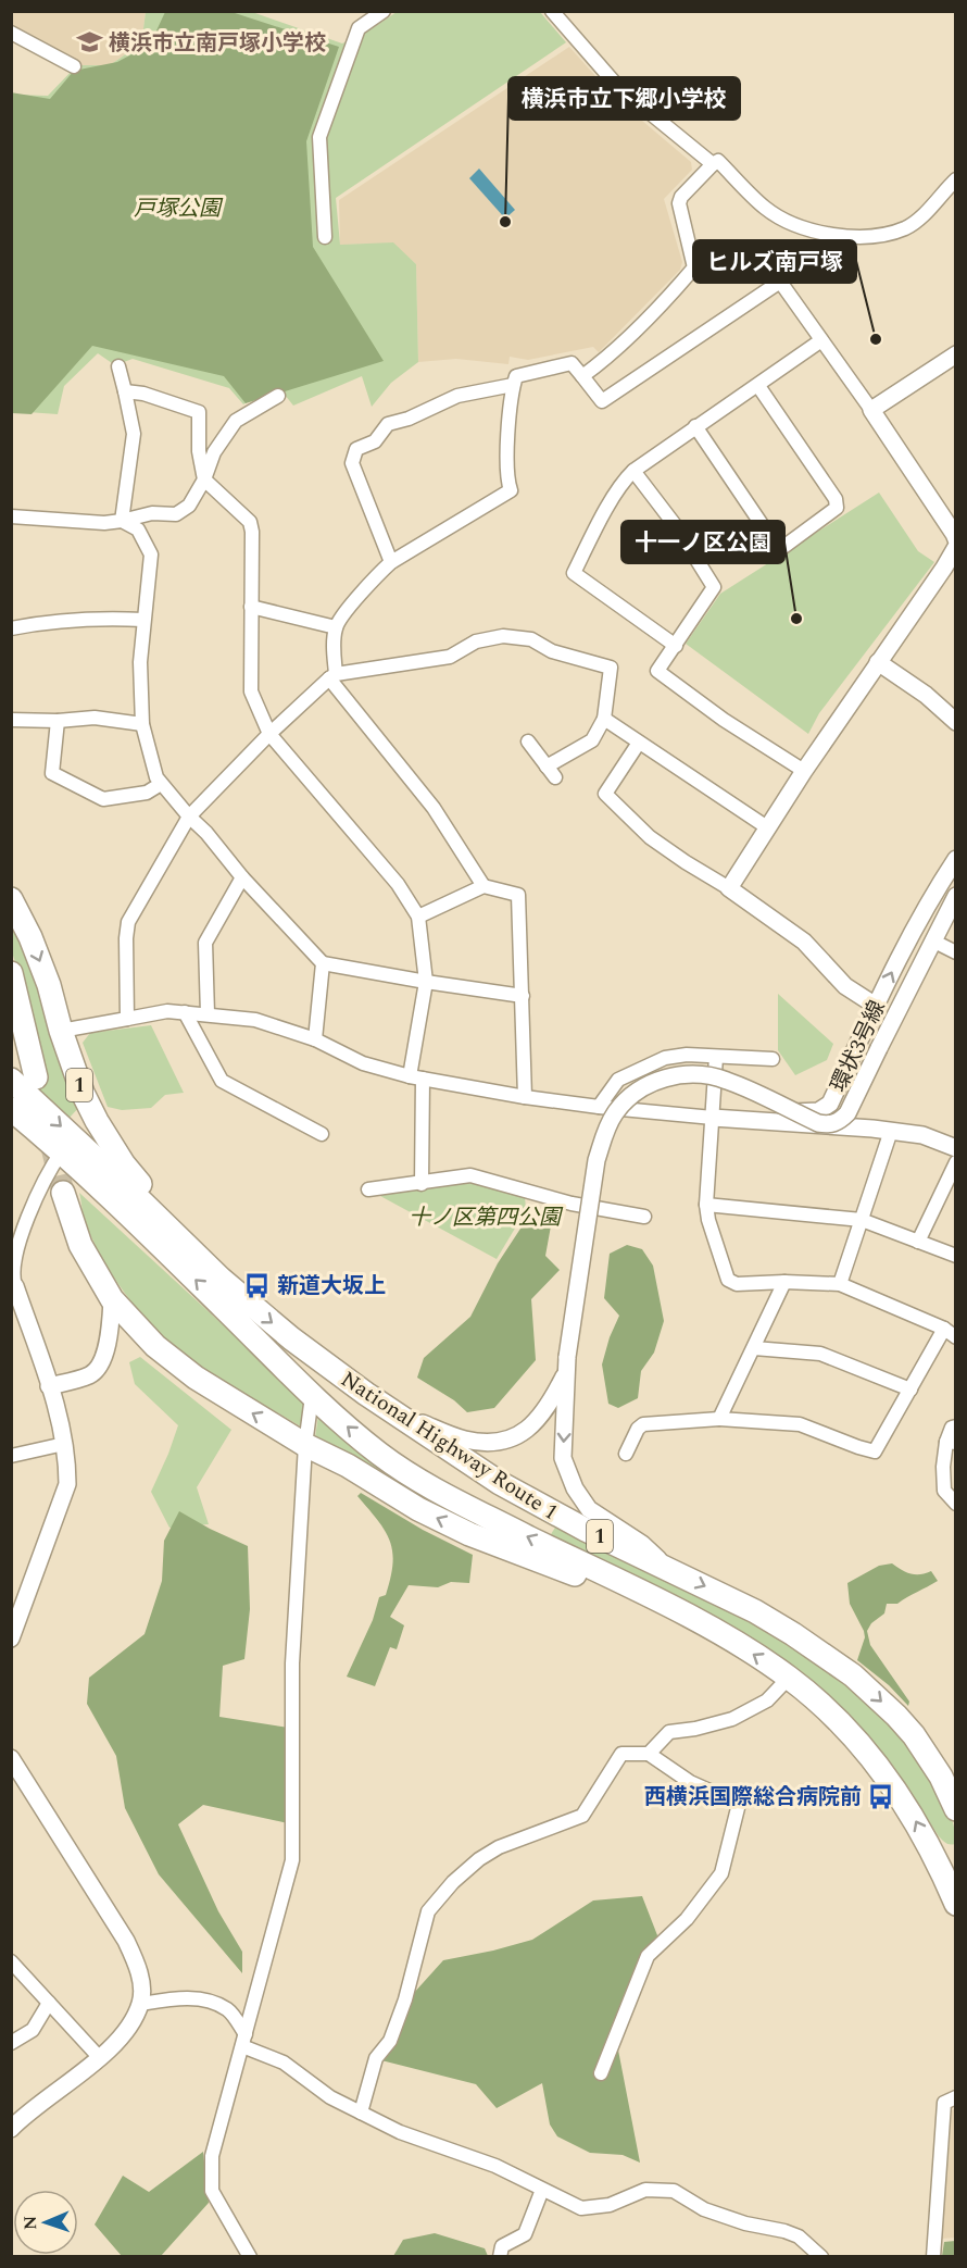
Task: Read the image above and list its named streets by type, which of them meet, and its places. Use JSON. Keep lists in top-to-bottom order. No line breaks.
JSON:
{"streets":{"highway":["1","National Highway Route 1"],"street":["環状3号線"]},"crossings":[["1","National Highway Route 1"]],"parks":["戸塚公園","十ノ区第四公園"],"places":{"school or university":["横浜市立南戸塚小学校"],"other":["横浜市立下郷小学校","ヒルズ南戸塚","十一ノ区公園"],"bus stop":["新道大坂上","西横浜国際総合病院前"]},"north":"left"}
